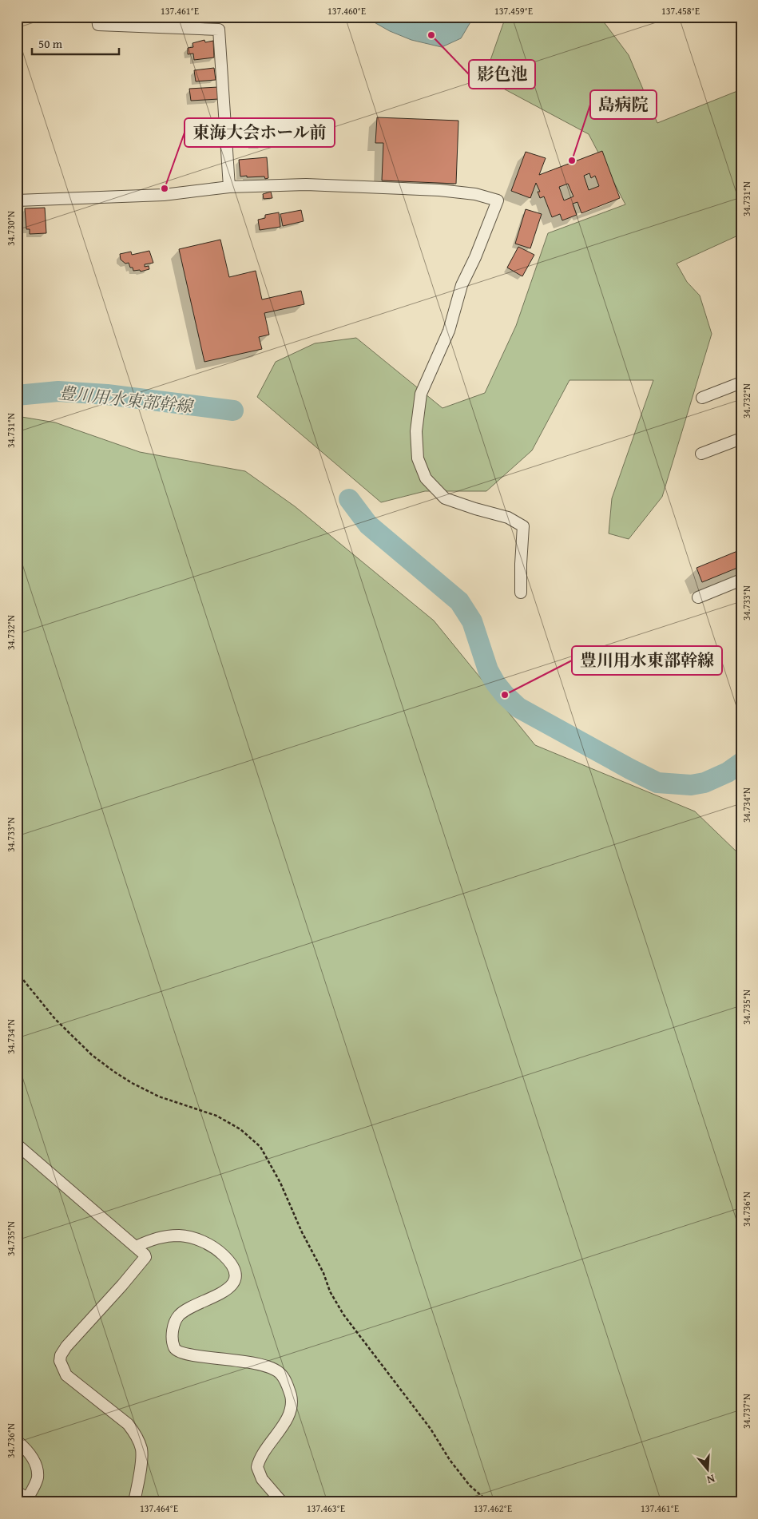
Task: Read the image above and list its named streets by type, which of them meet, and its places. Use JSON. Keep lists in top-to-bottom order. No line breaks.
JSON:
{"water":["豊川用水東部幹線"],"places":["影色池","島病院","東海大会ホール前","豊川用水東部幹線"],"scale_bar":"50 m","north":"bottom","coordinates":["137.461°E","137.460°E","137.459°E","137.458°E","34.731°N","34.730°N","34.732°N","34.733°N","34.734°N","34.735°N","34.736°N","34.737°N","137.464°E","137.463°E","137.462°E"]}
